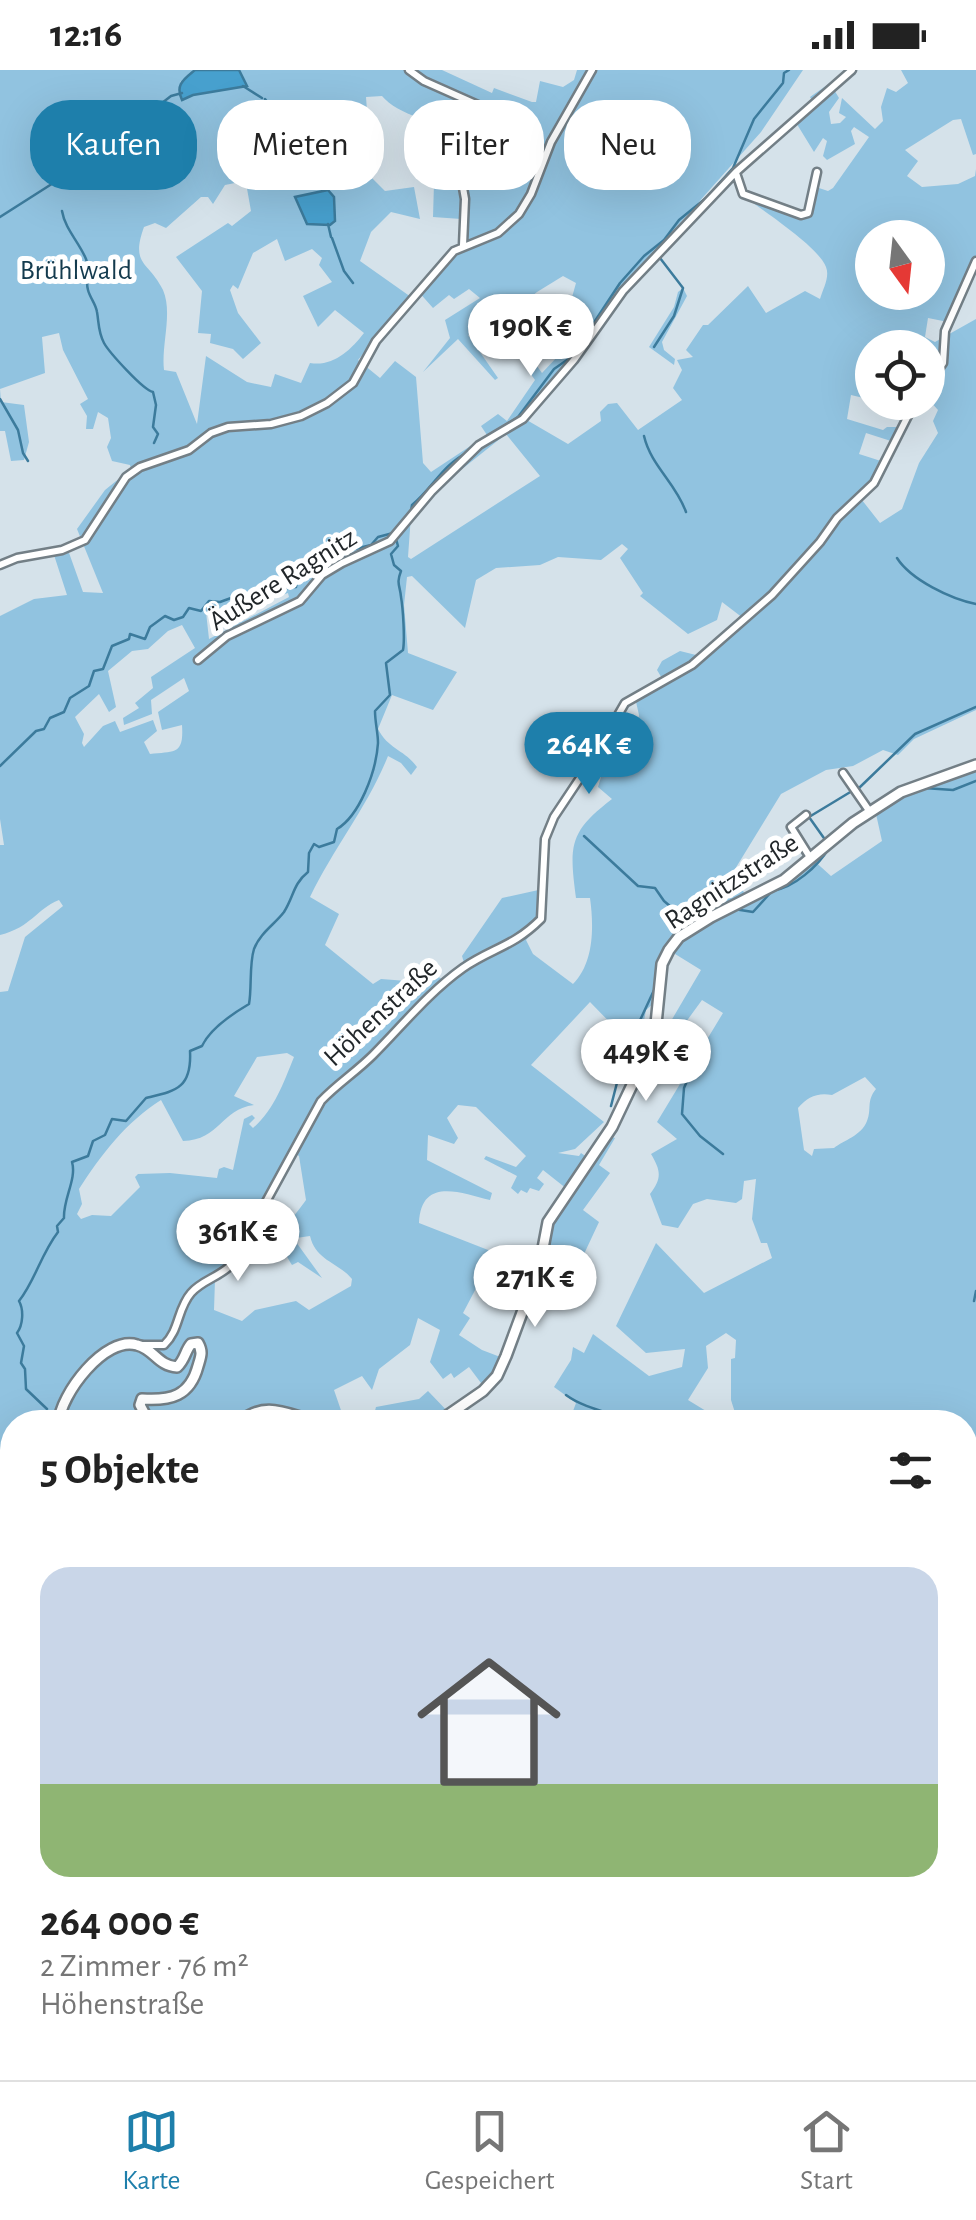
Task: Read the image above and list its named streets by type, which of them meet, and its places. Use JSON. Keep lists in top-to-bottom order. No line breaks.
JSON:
{"streets":{"main road":["Ragnitzstraße","Höhenstraße"],"street":["Äußere Ragnitz"]},"parks":["Brühlwald"],"north":"bottom","page":{"status":"12:16","chip":["Kaufen","Mieten","Filter","Neu"],"price":["190K €","264K €","449K €","361K €","271K €"],"heading":"5 Objekte","list":[{"name":"264 000 €","note":"2 Zimmer · 76 m² · Höhenstraße"}],"tabs":["Karte","Gespeichert","Start"]}}
